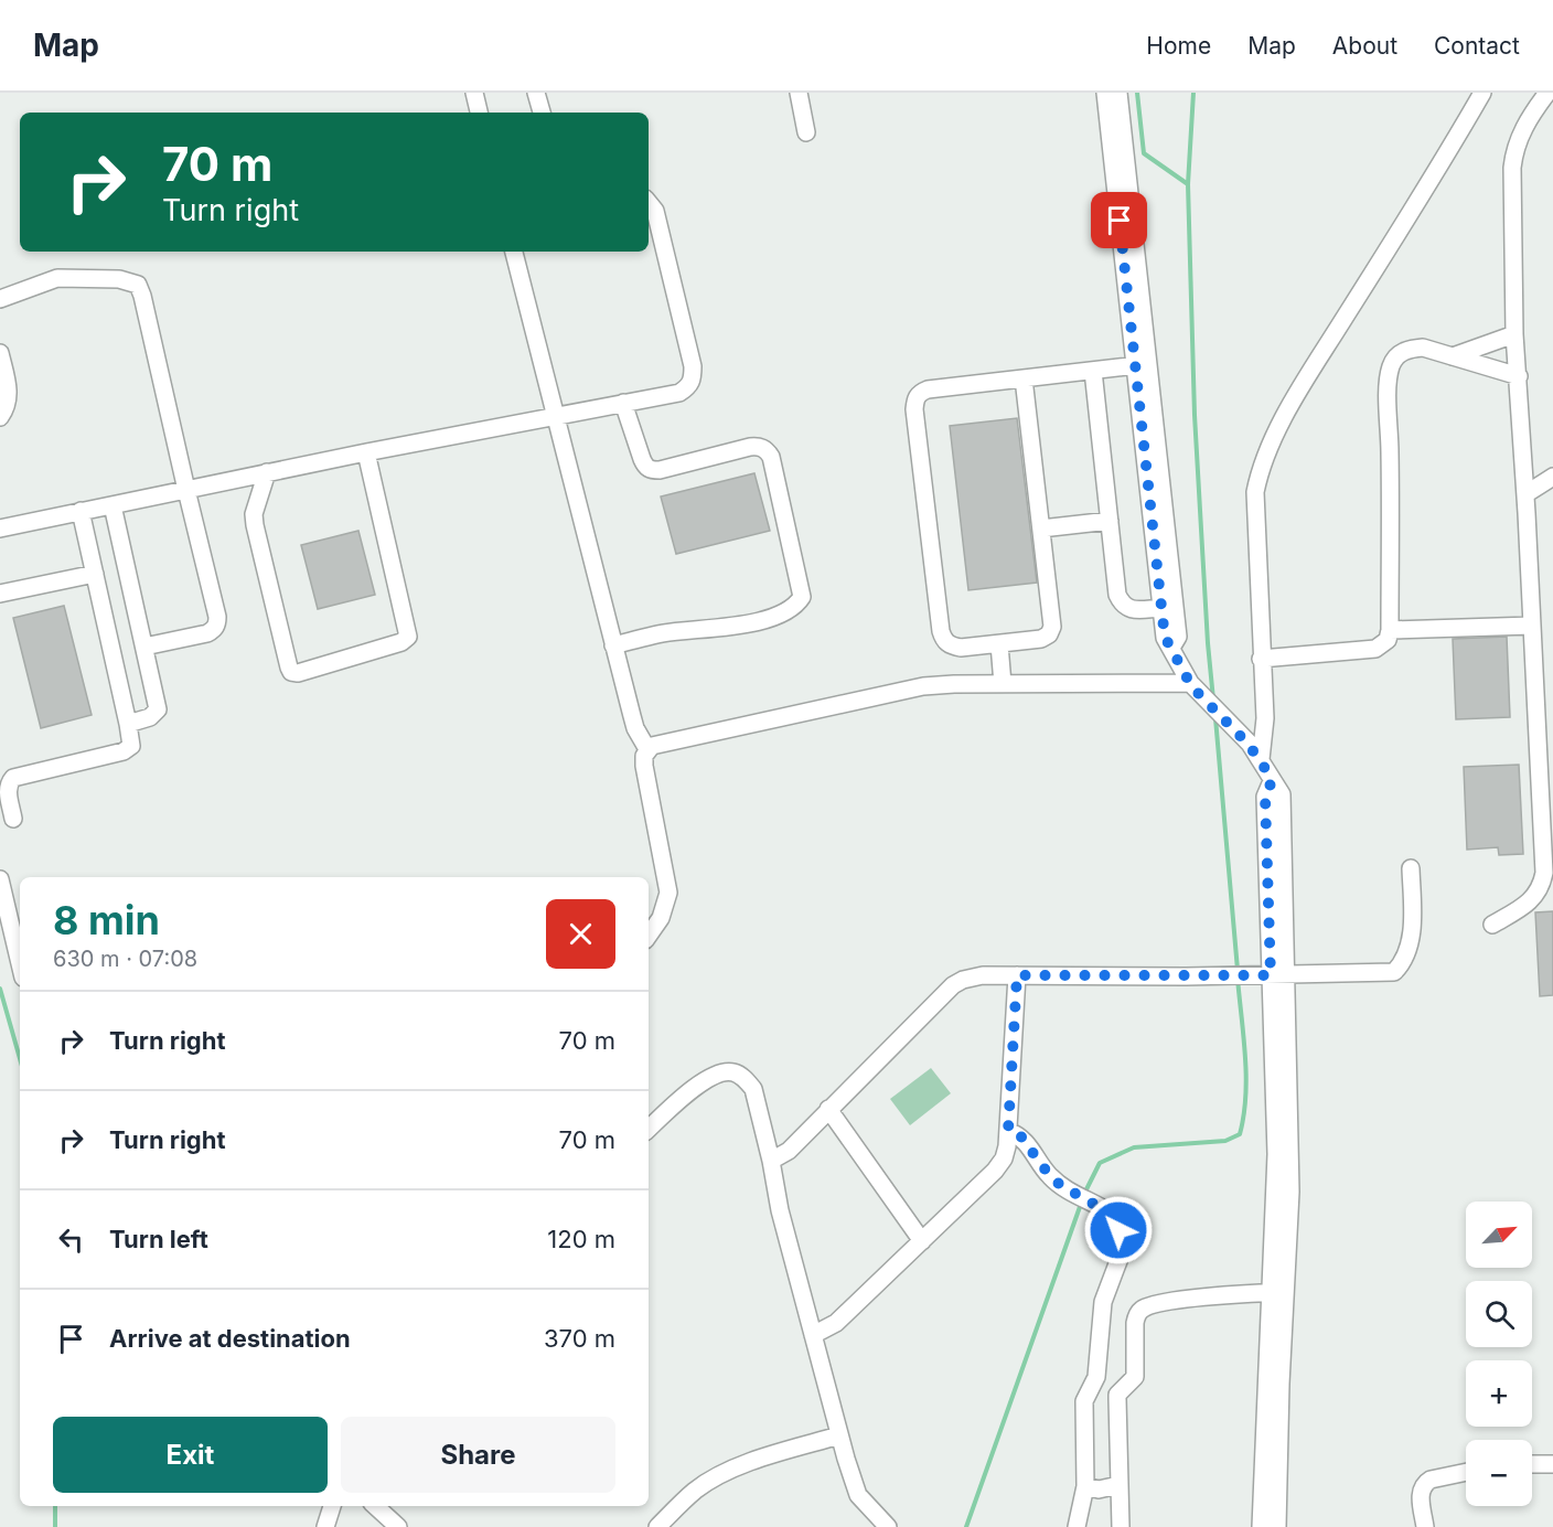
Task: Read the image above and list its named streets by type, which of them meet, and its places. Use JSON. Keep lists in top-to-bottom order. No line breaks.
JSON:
{"north":"top right","page":{"header":"Map","nav":["Home","Map","About","Contact"],"turn":["70 m","Turn right"],"heading":["8 min","630 m · 07:08"],"list":[{"name":"Turn right","value":"70 m"},{"name":"Turn right","value":"70 m"},{"name":"Turn left","value":"120 m"},{"name":"Arrive at destination","value":"370 m"}],"map_buttons":["+","−"],"buttons":["Exit","Share"]}}
